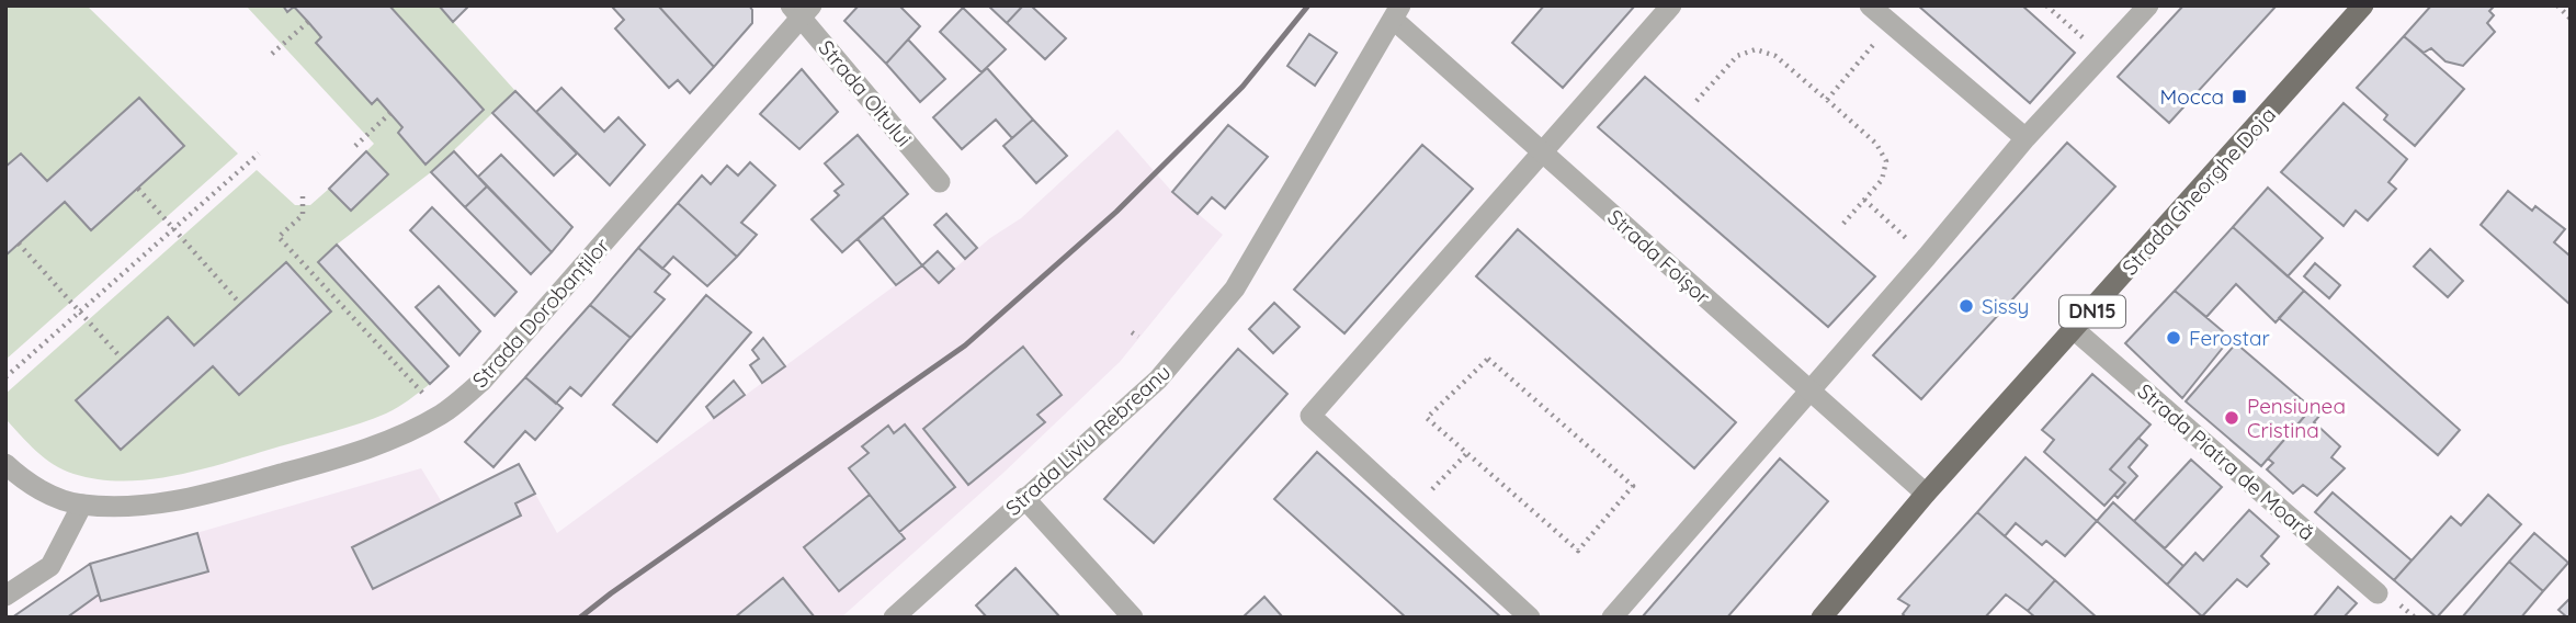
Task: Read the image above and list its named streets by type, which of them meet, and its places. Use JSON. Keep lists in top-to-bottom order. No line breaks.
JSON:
{"streets":{"main road":["Strada Gheorghe Doja","DN15"],"street":["Strada Oltului","Strada Foișor","Strada Dorobanților","Strada Liviu Rebreanu","Strada Piatra de Moară"]},"crossings":[["Strada Oltului","Strada Dorobanților"],["Strada Gheorghe Doja","Strada Foișor"],["Strada Gheorghe Doja","Strada Piatra de Moară"],["Strada Foișor","Strada Liviu Rebreanu"]],"places":{"transit":["Mocca"],"other":["Sissy","Ferostar","Pensiunea Cristina"]}}
